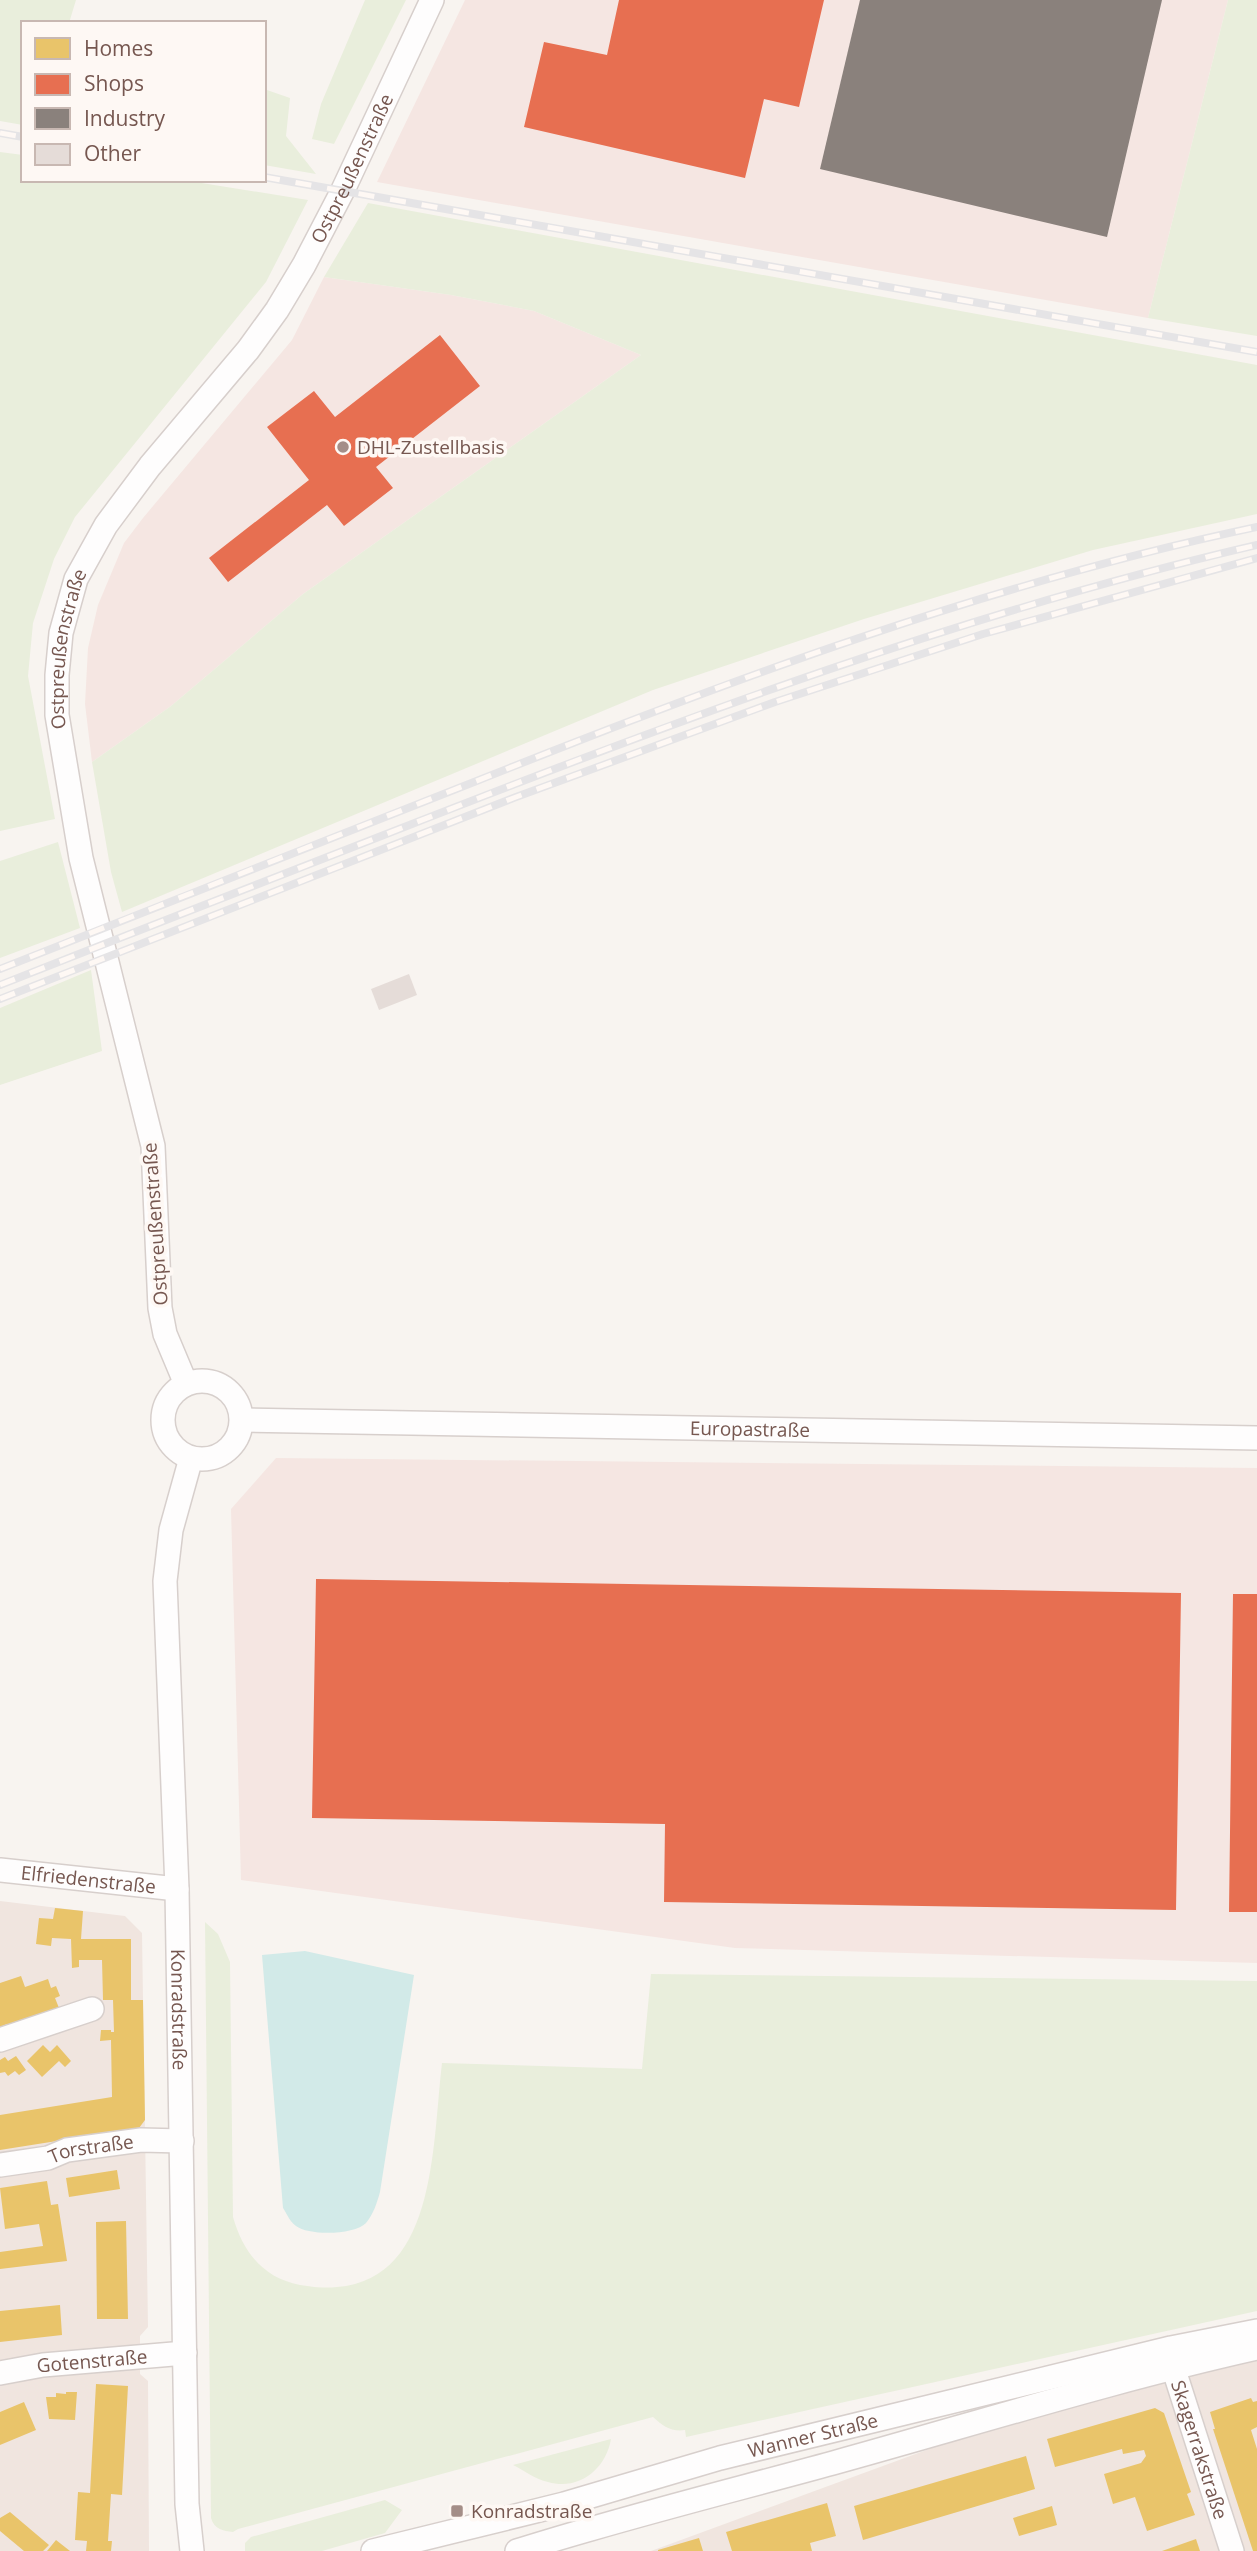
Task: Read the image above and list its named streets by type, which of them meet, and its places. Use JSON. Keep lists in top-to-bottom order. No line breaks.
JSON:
{"streets":{"street":["Ostpreußenstraße","Europastraße","Elfriedenstraße","Konradstraße","Torstraße","Gotenstraße","Wanner Straße","Skagerrakstraße"]},"crossings":[["Ostpreußenstraße","Europastraße"],["Elfriedenstraße","Konradstraße"],["Konradstraße","Torstraße"],["Konradstraße","Gotenstraße"],["Wanner Straße","Skagerrakstraße"]],"places":{"other":["DHL-Zustellbasis"],"transit":["Konradstraße"]},"legend":["Homes","Shops","Industry","Other"]}
